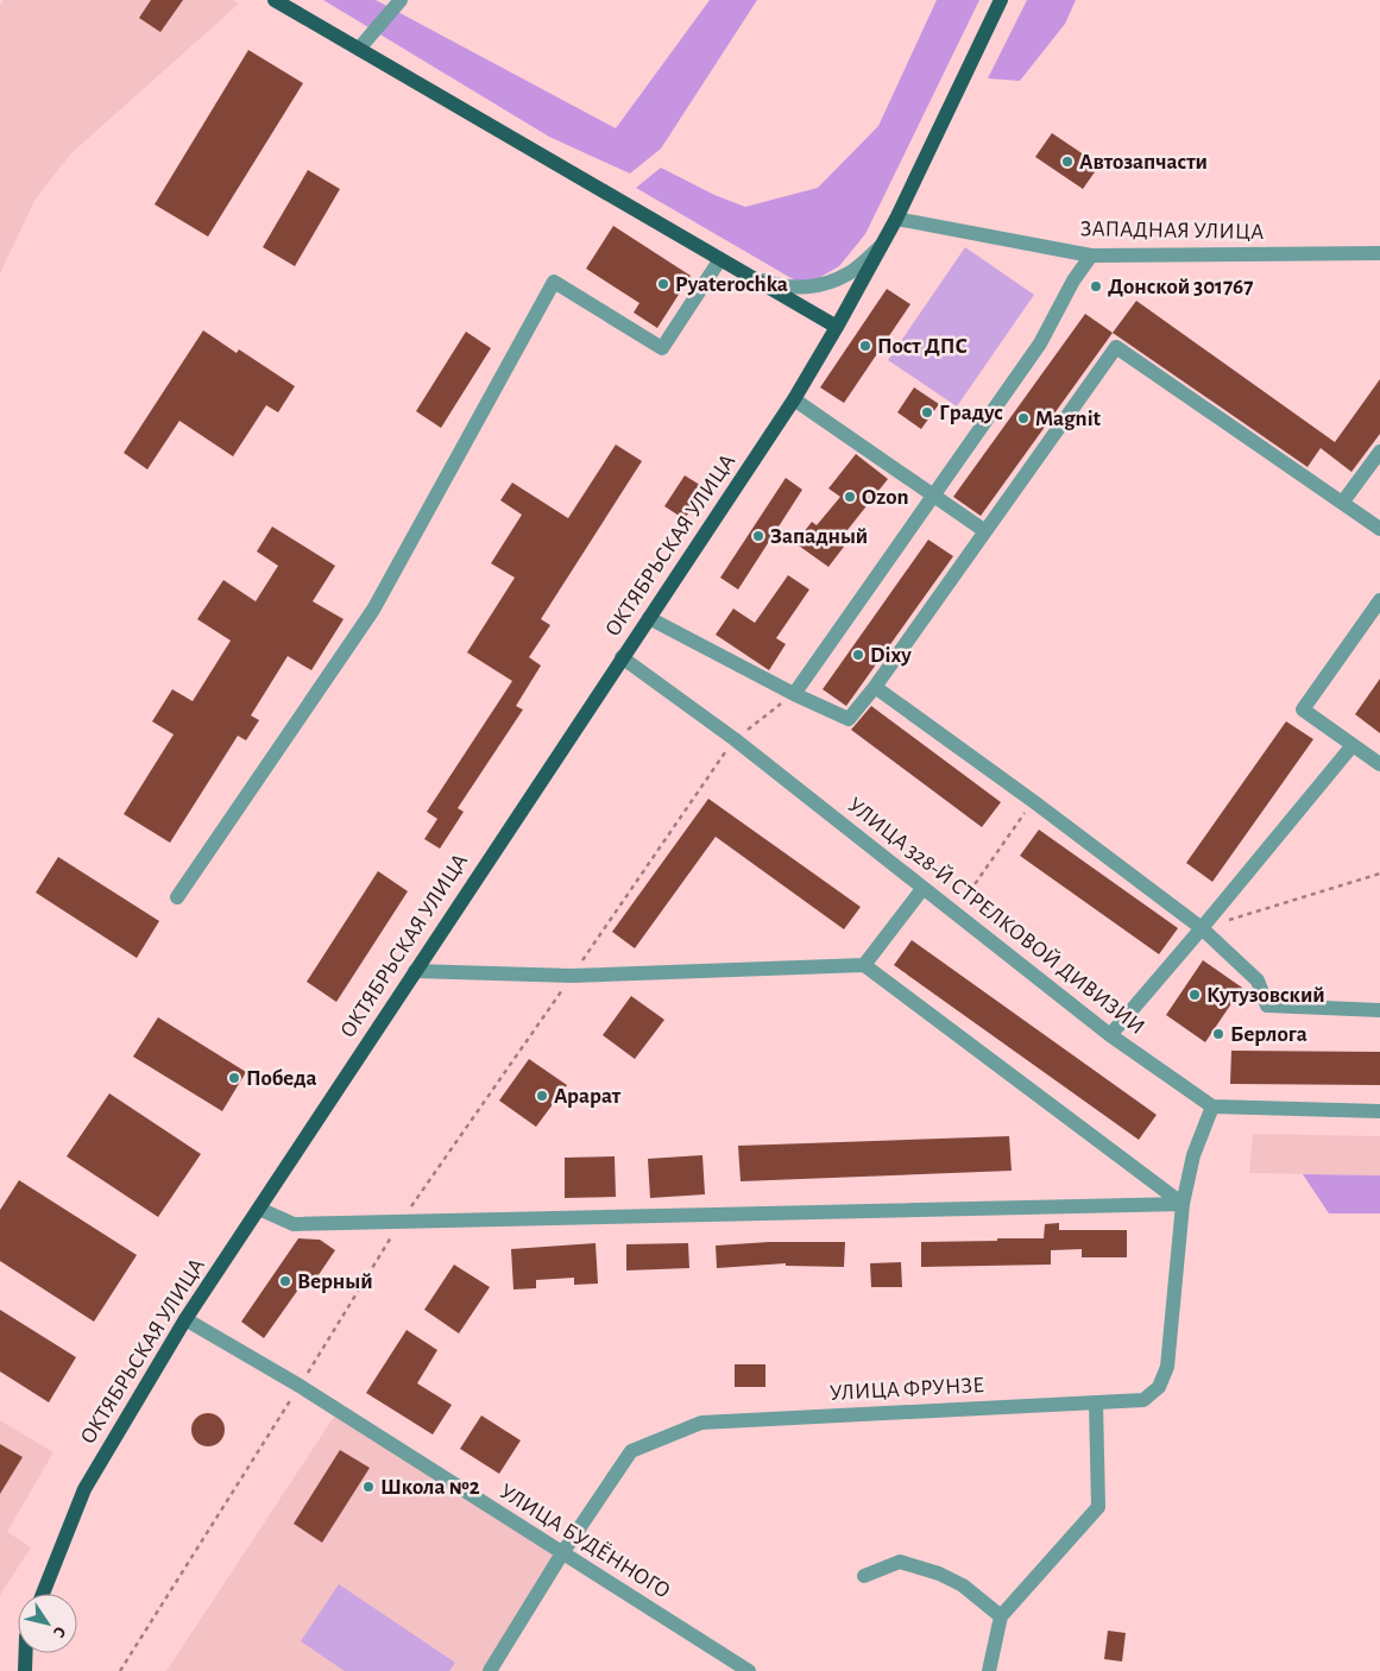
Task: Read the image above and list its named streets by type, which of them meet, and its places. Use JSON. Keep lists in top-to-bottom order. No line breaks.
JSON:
{"streets":{"main road":["ОКТЯБРЬСКАЯ УЛИЦА"],"street":["ЗАПАДНАЯ УЛИЦА","УЛИЦА 328-Й СТРЕЛКОВОЙ ДИВИЗИИ","УЛИЦА ФРУНЗЕ","УЛИЦА БУДЁННОГО"]},"crossings":[["ЗАПАДНАЯ УЛИЦА","ОКТЯБРЬСКАЯ УЛИЦА"],["ОКТЯБРЬСКАЯ УЛИЦА","УЛИЦА 328-Й СТРЕЛКОВОЙ ДИВИЗИИ"],["ОКТЯБРЬСКАЯ УЛИЦА","УЛИЦА БУДЁННОГО"],["УЛИЦА 328-Й СТРЕЛКОВОЙ ДИВИЗИИ","УЛИЦА ФРУНЗЕ"],["УЛИЦА ФРУНЗЕ","УЛИЦА БУДЁННОГО"]],"places":["Автозапчасти","Pyaterochka","Донской 301767","Пост ДПС","Градус","Magnit","Ozon","Западный","Dixy","Кутузовский","Берлога","Победа","Арарат","Верный","Школа №2"],"north":"bottom right"}
